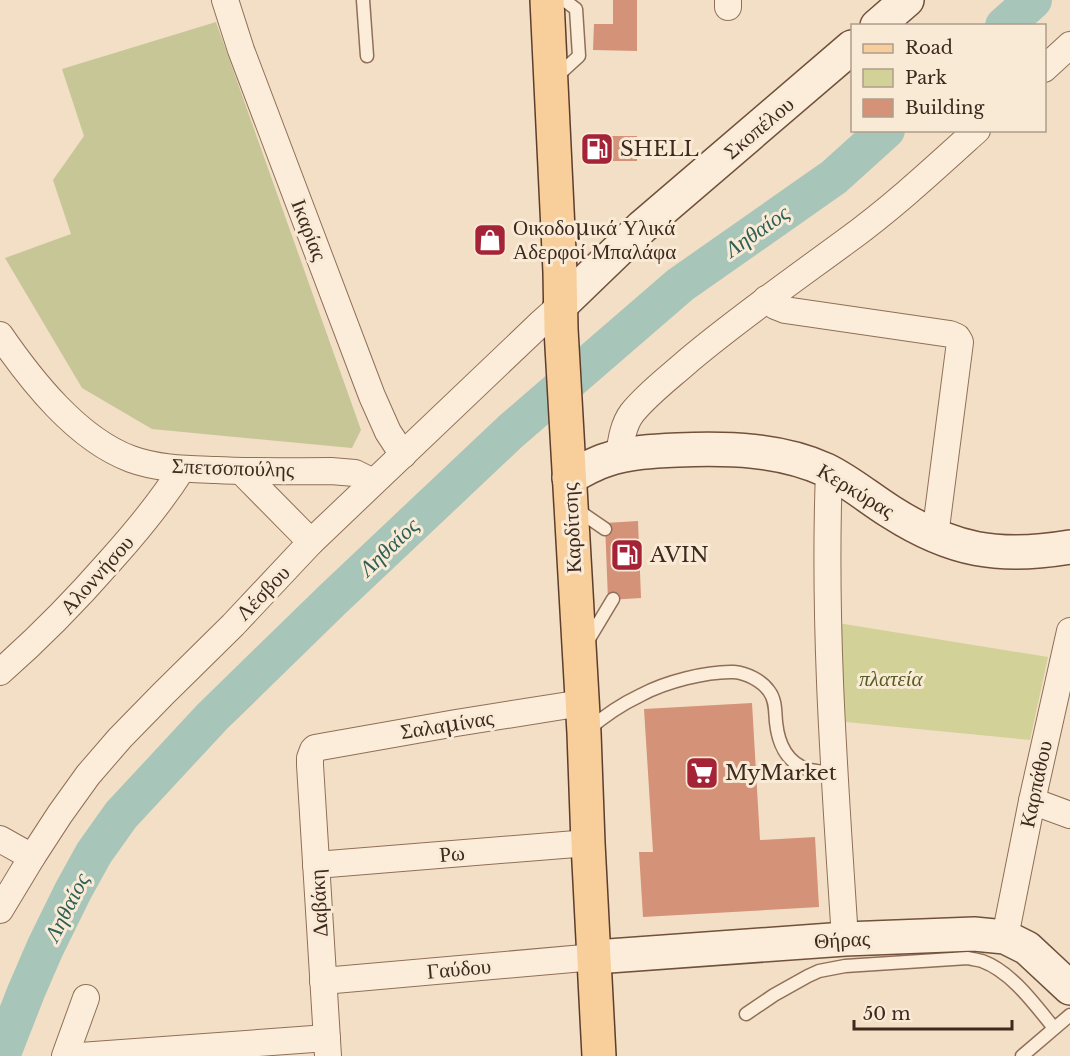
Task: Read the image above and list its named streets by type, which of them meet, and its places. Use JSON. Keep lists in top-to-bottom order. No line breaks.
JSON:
{"streets":{"main road":["Καρδίτσης"],"street":["Σκοπέλου","Ικαρίας","Σπετσοπούλης","Κερκύρας","Αλοννήσου","Λέσβου","Σαλαμίνας","Καρπάθου","Ρω","Δαβάκη","Θήρας","Γαύδου"]},"crossings":[["Σκοπέλου","Καρδίτσης"],["Σκοπέλου","Λέσβου"],["Ικαρίας","Λέσβου"],["Σπετσοπούλης","Αλοννήσου"],["Σπετσοπούλης","Λέσβου"],["Κερκύρας","Καρδίτσης"],["Καρδίτσης","Λέσβου"],["Καρδίτσης","Σαλαμίνας"],["Καρδίτσης","Ρω"],["Καρδίτσης","Θήρας"],["Καρδίτσης","Γαύδου"],["Σαλαμίνας","Δαβάκη"],["Καρπάθου","Θήρας"],["Ρω","Δαβάκη"],["Δαβάκη","Γαύδου"],["Θήρας","Γαύδου"]],"water":["Ληθαίος"],"parks":["πλατεία"],"places":{"fuel station":["SHELL","AVIN"],"shop":["Οικοδομικά Υλικά Αδερφοί Μπαλάφα"],"supermarket":["MyMarket"]},"legend":["Road","Park","Building"],"scale_bar":"50 m"}
